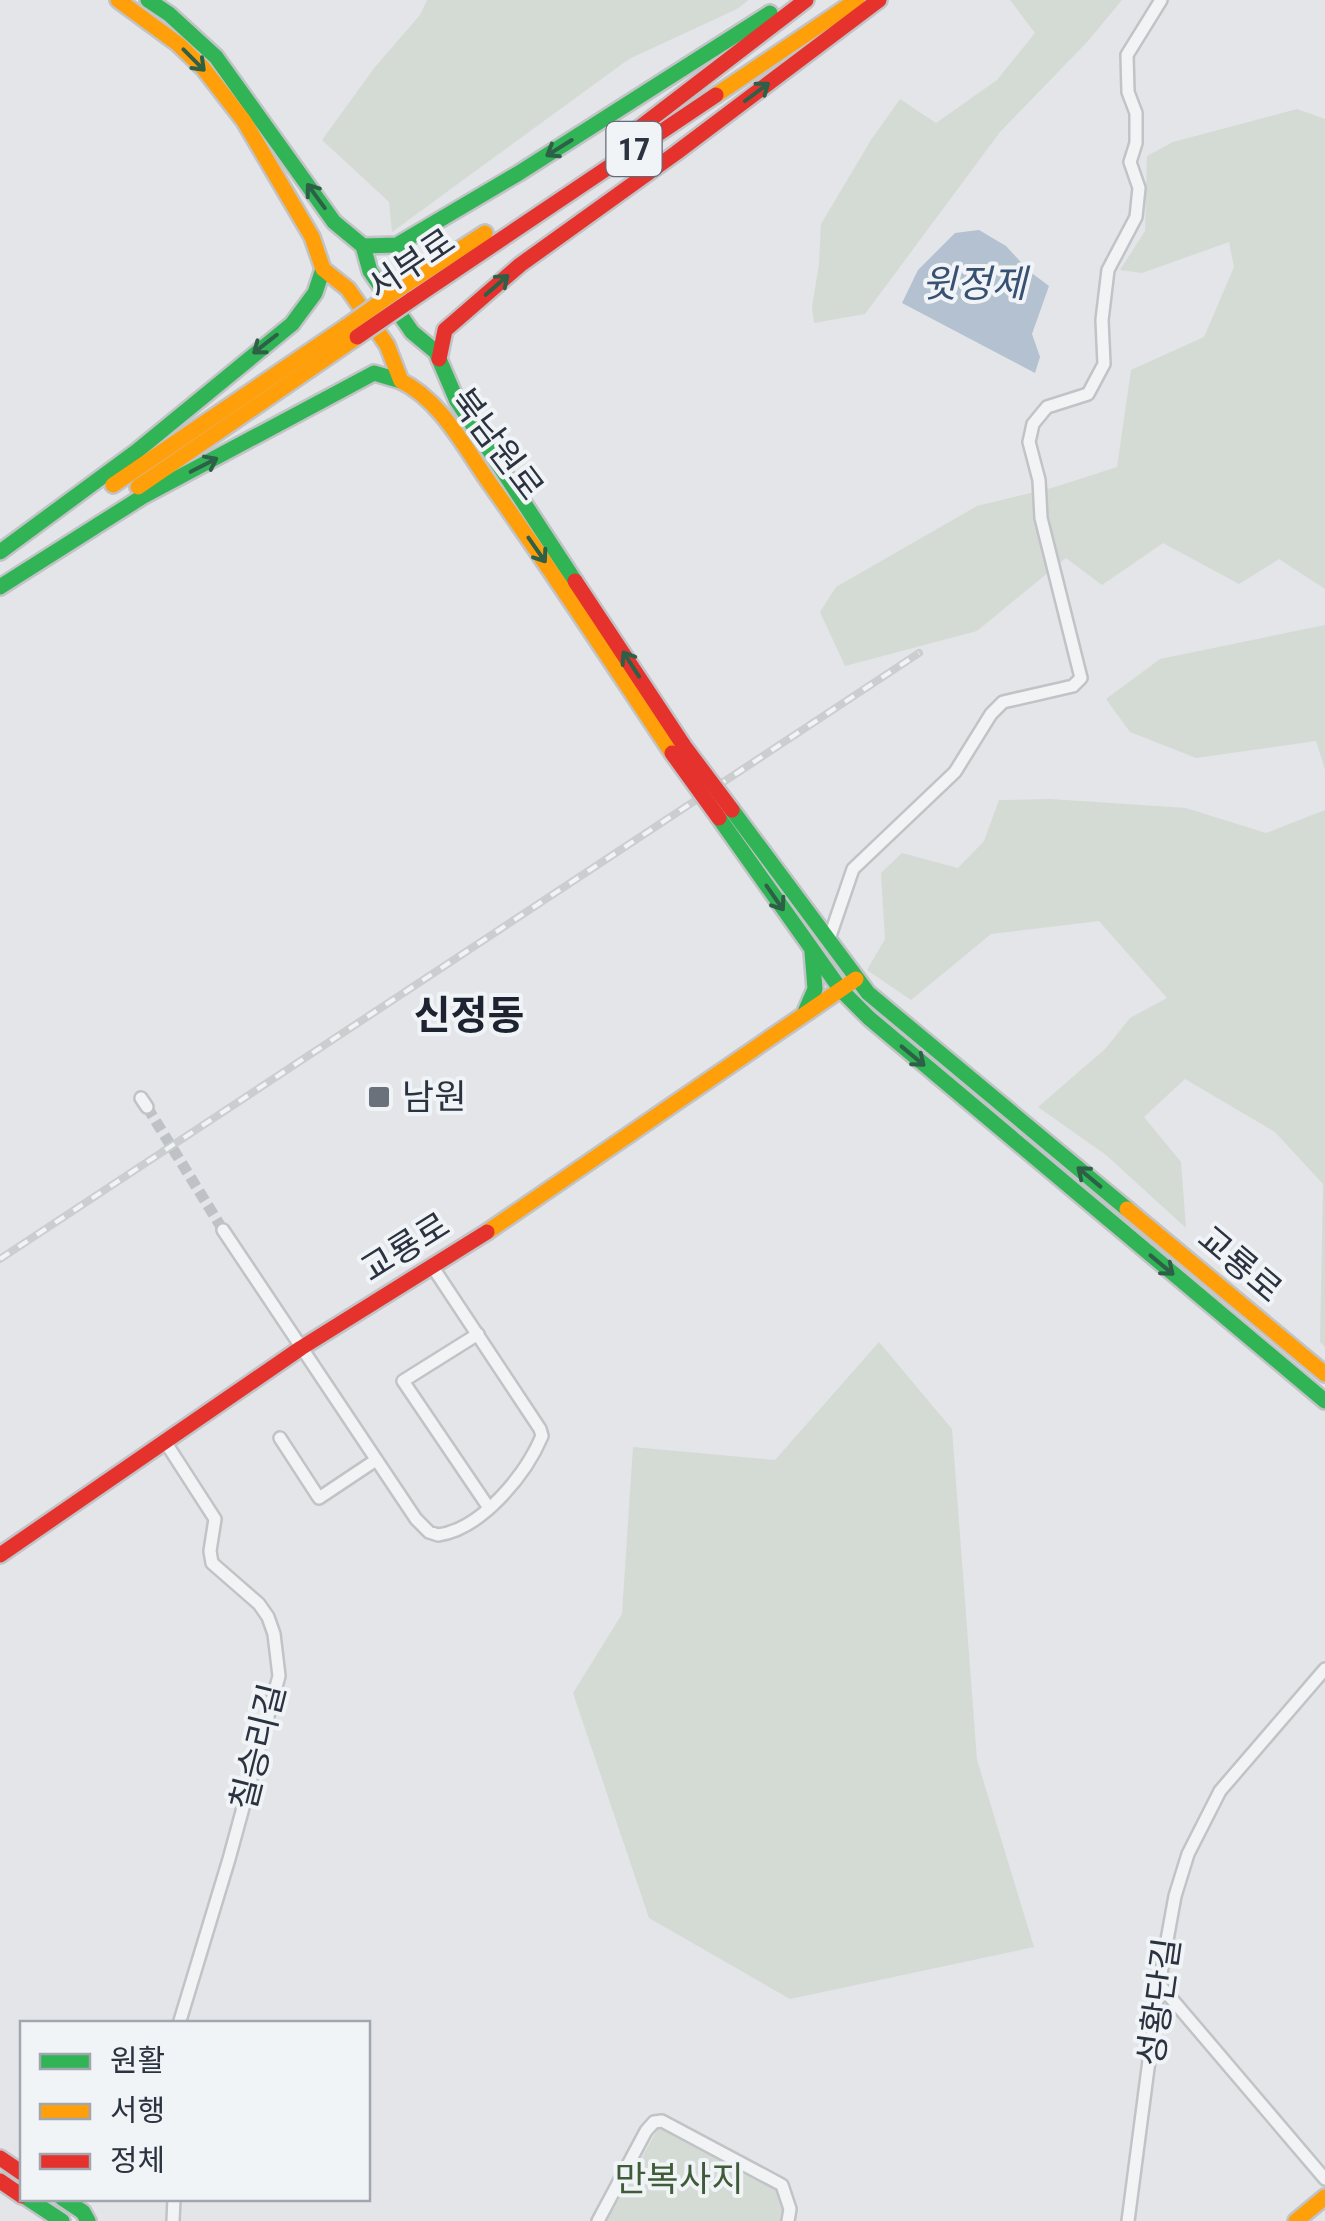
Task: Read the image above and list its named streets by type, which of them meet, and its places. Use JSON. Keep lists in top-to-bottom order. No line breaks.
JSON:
{"streets":{"main road":["17","서부로","북남원로","교룡로"],"street":["칠승리길","성황단길"]},"crossings":[["교룡로","칠승리길"]],"districts":["신정동"],"water":["윗정제"],"parks":["만복사지"],"places":{"transit":["남원"]},"legend":["원활","서행","정체"]}
